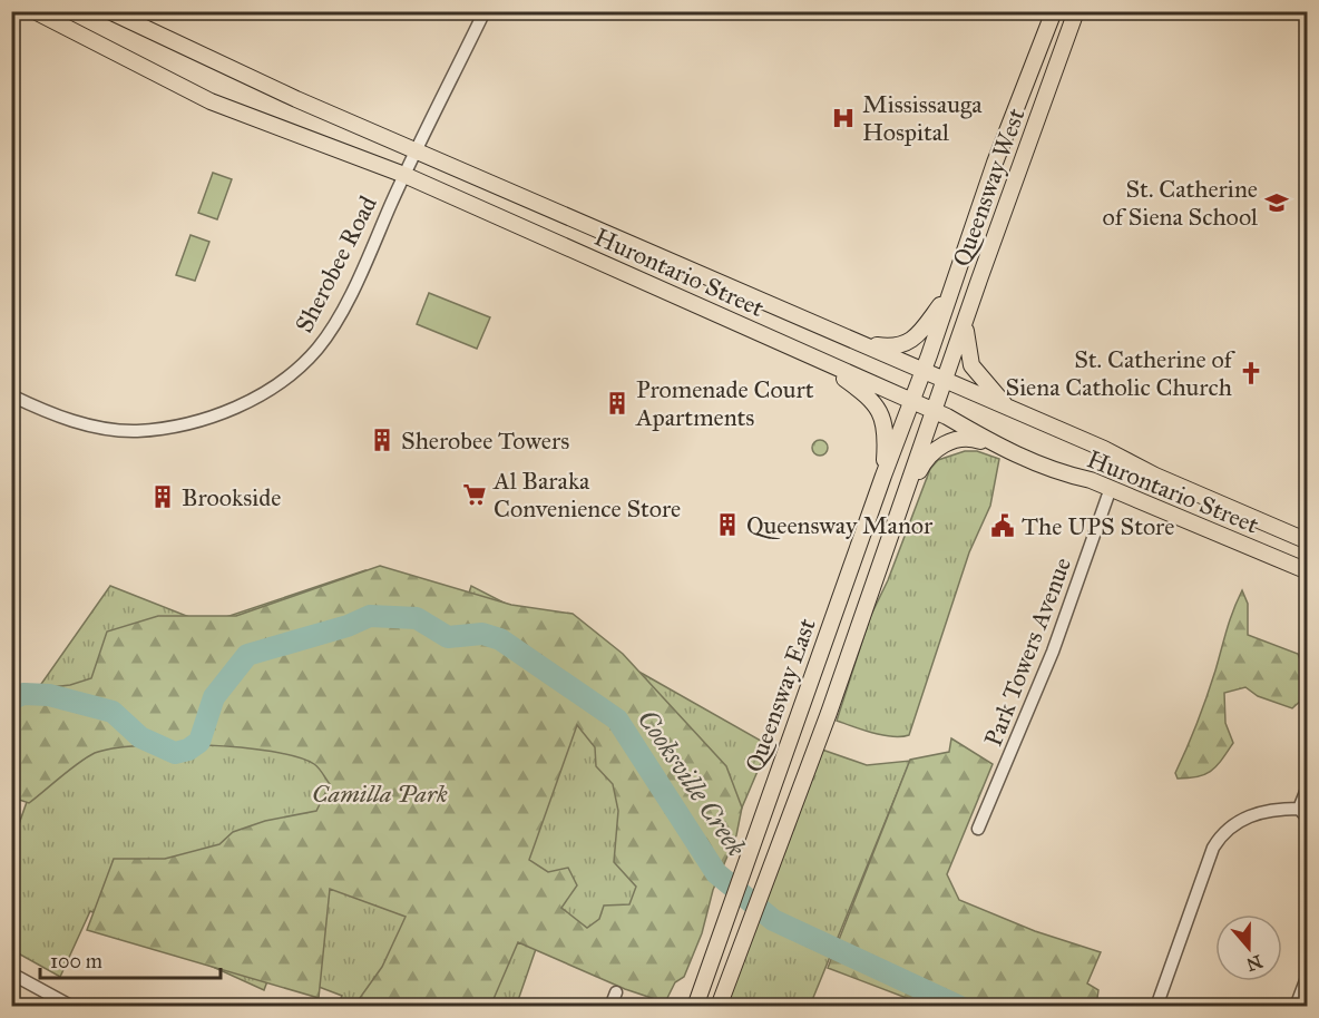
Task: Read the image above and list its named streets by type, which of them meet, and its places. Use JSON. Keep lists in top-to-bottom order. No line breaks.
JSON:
{"streets":{"main road":["Queensway West","Hurontario Street","Queensway East"],"street":["Sherobee Road","Park Towers Avenue"]},"crossings":[["Queensway West","Hurontario Street"],["Queensway West","Queensway East"],["Sherobee Road","Hurontario Street"],["Hurontario Street","Park Towers Avenue"],["Hurontario Street","Queensway East"]],"water":["Cooksville Creek"],"parks":["Camilla Park"],"places":{"hospital":["Mississauga Hospital"],"school or university":["St. Catherine of Siena School"],"church":["St. Catherine of Siena Catholic Church"],"building":["Promenade Court Apartments","Sherobee Towers","Brookside","Queensway Manor"],"supermarket":["Al Baraka Convenience Store"],"public building":["The UPS Store"]},"scale_bar":"100 m","north":"bottom"}
